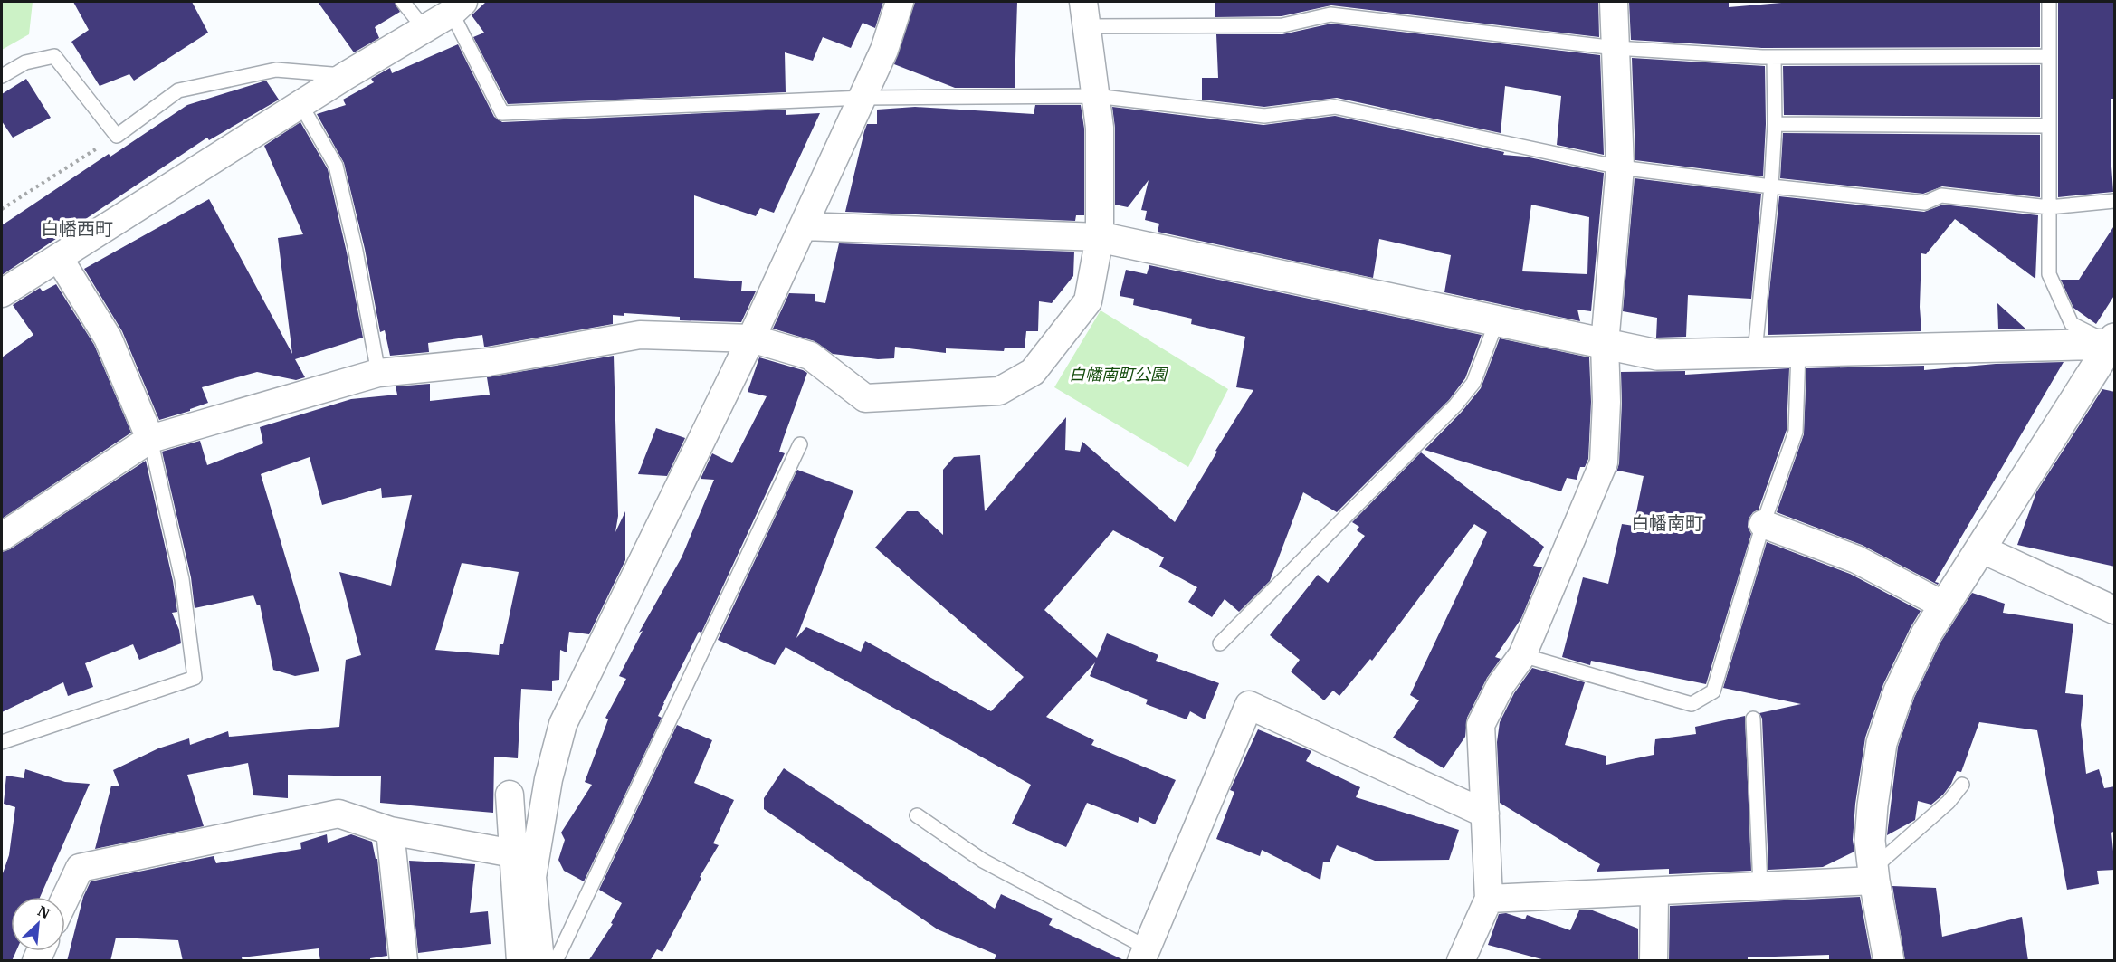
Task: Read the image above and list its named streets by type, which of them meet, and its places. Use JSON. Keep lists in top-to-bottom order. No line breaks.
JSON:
{"districts":["白幡西町","白幡南町"],"parks":["白幡南町公園"],"north":"top right"}
